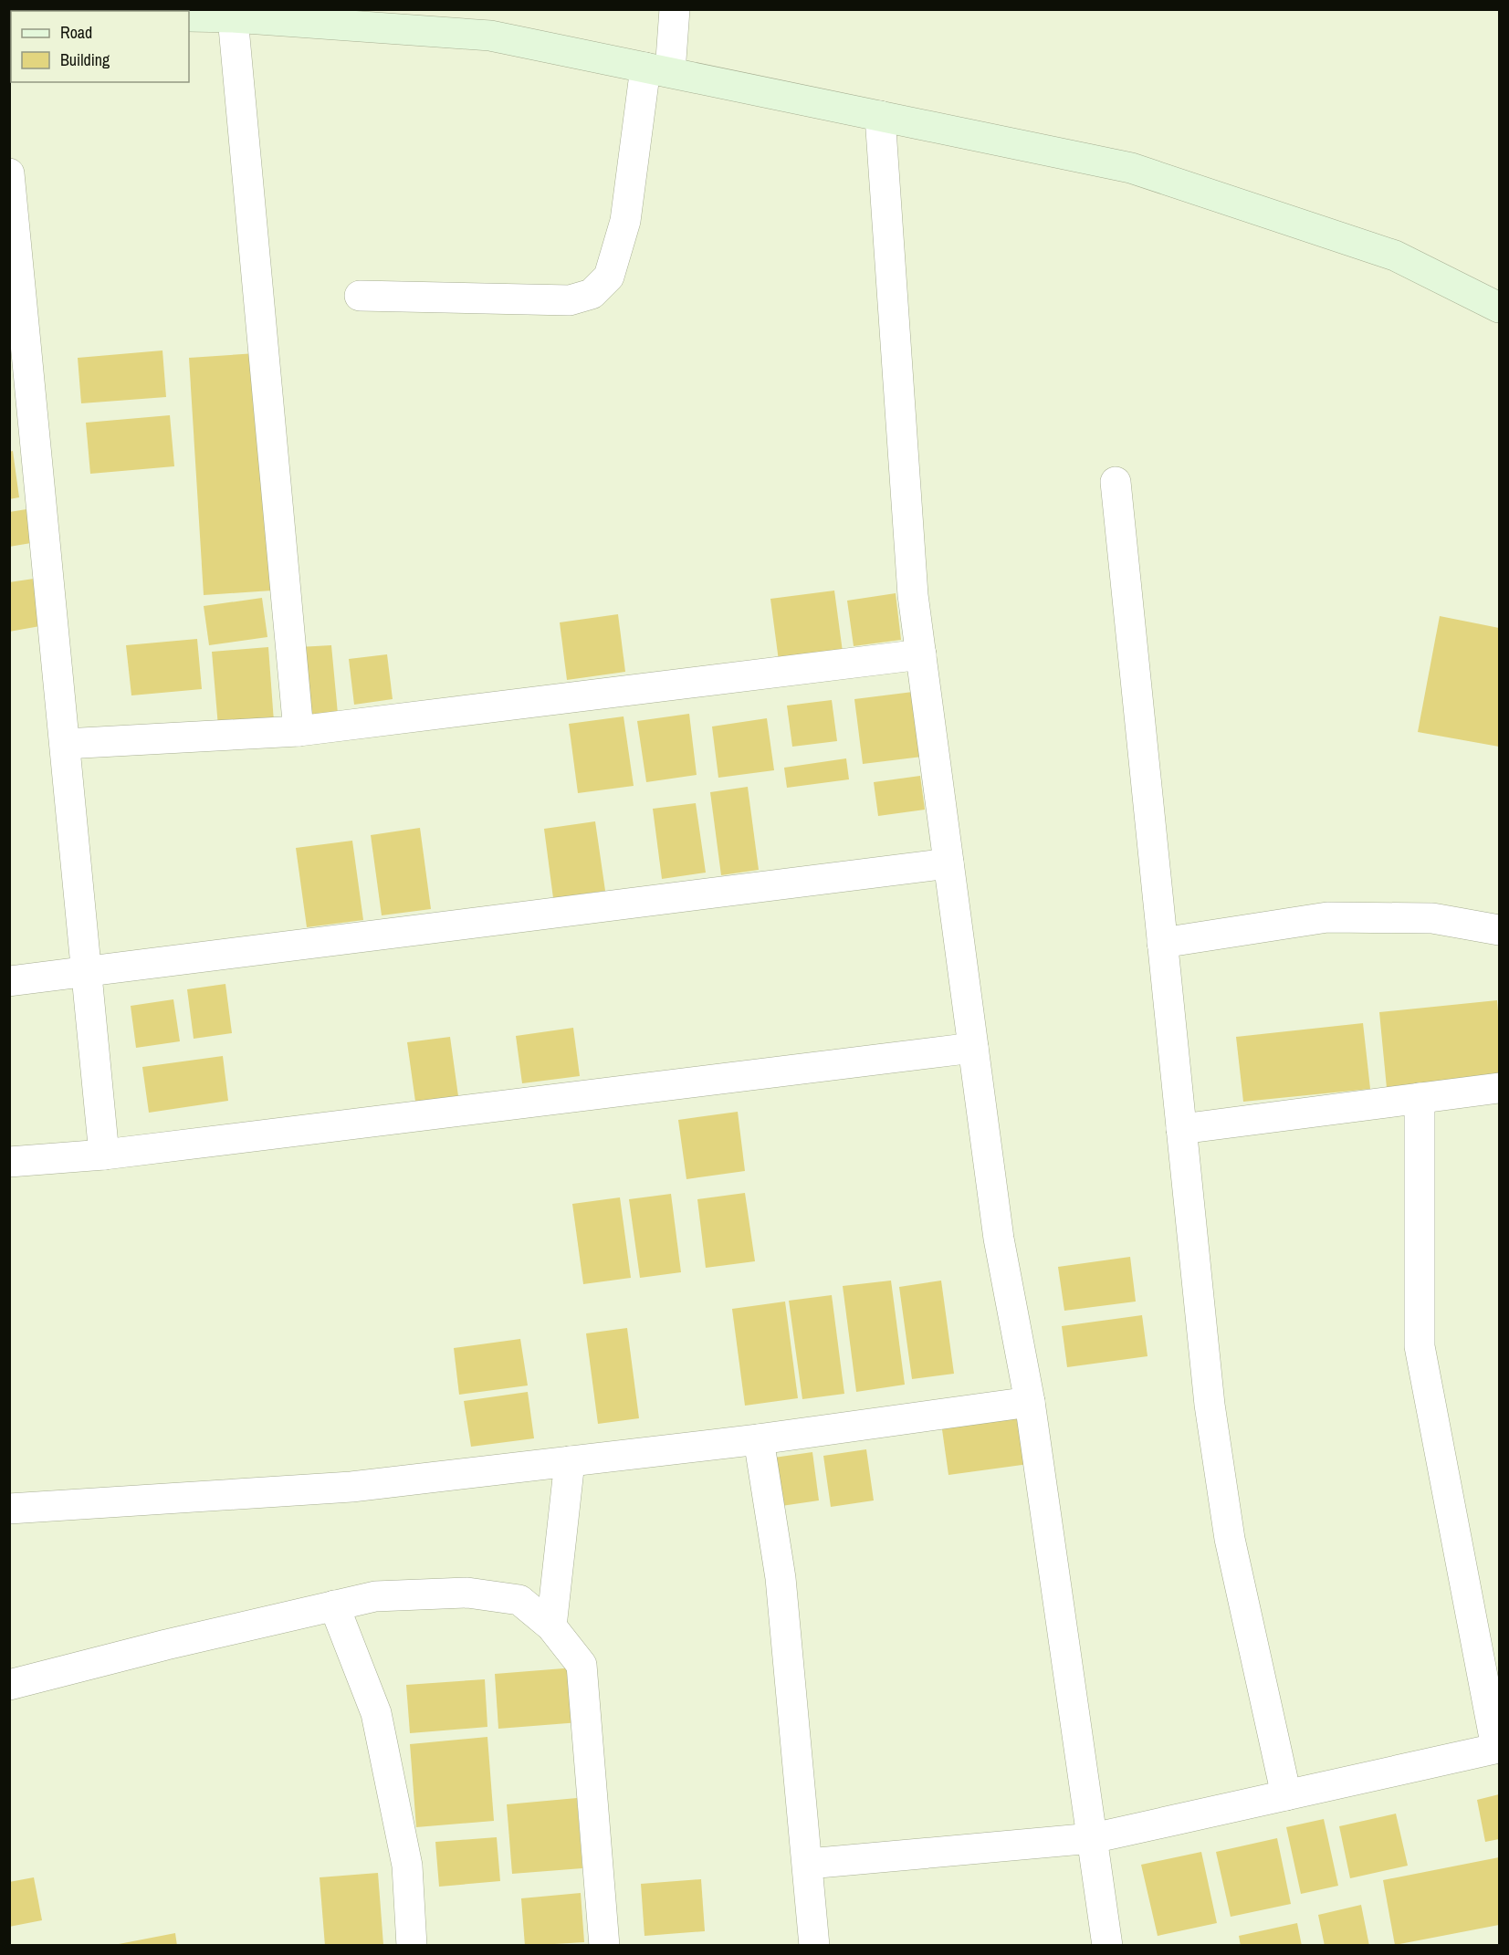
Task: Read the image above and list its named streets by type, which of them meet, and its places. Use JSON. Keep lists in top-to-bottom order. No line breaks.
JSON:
{"legend":["Road","Building"]}
